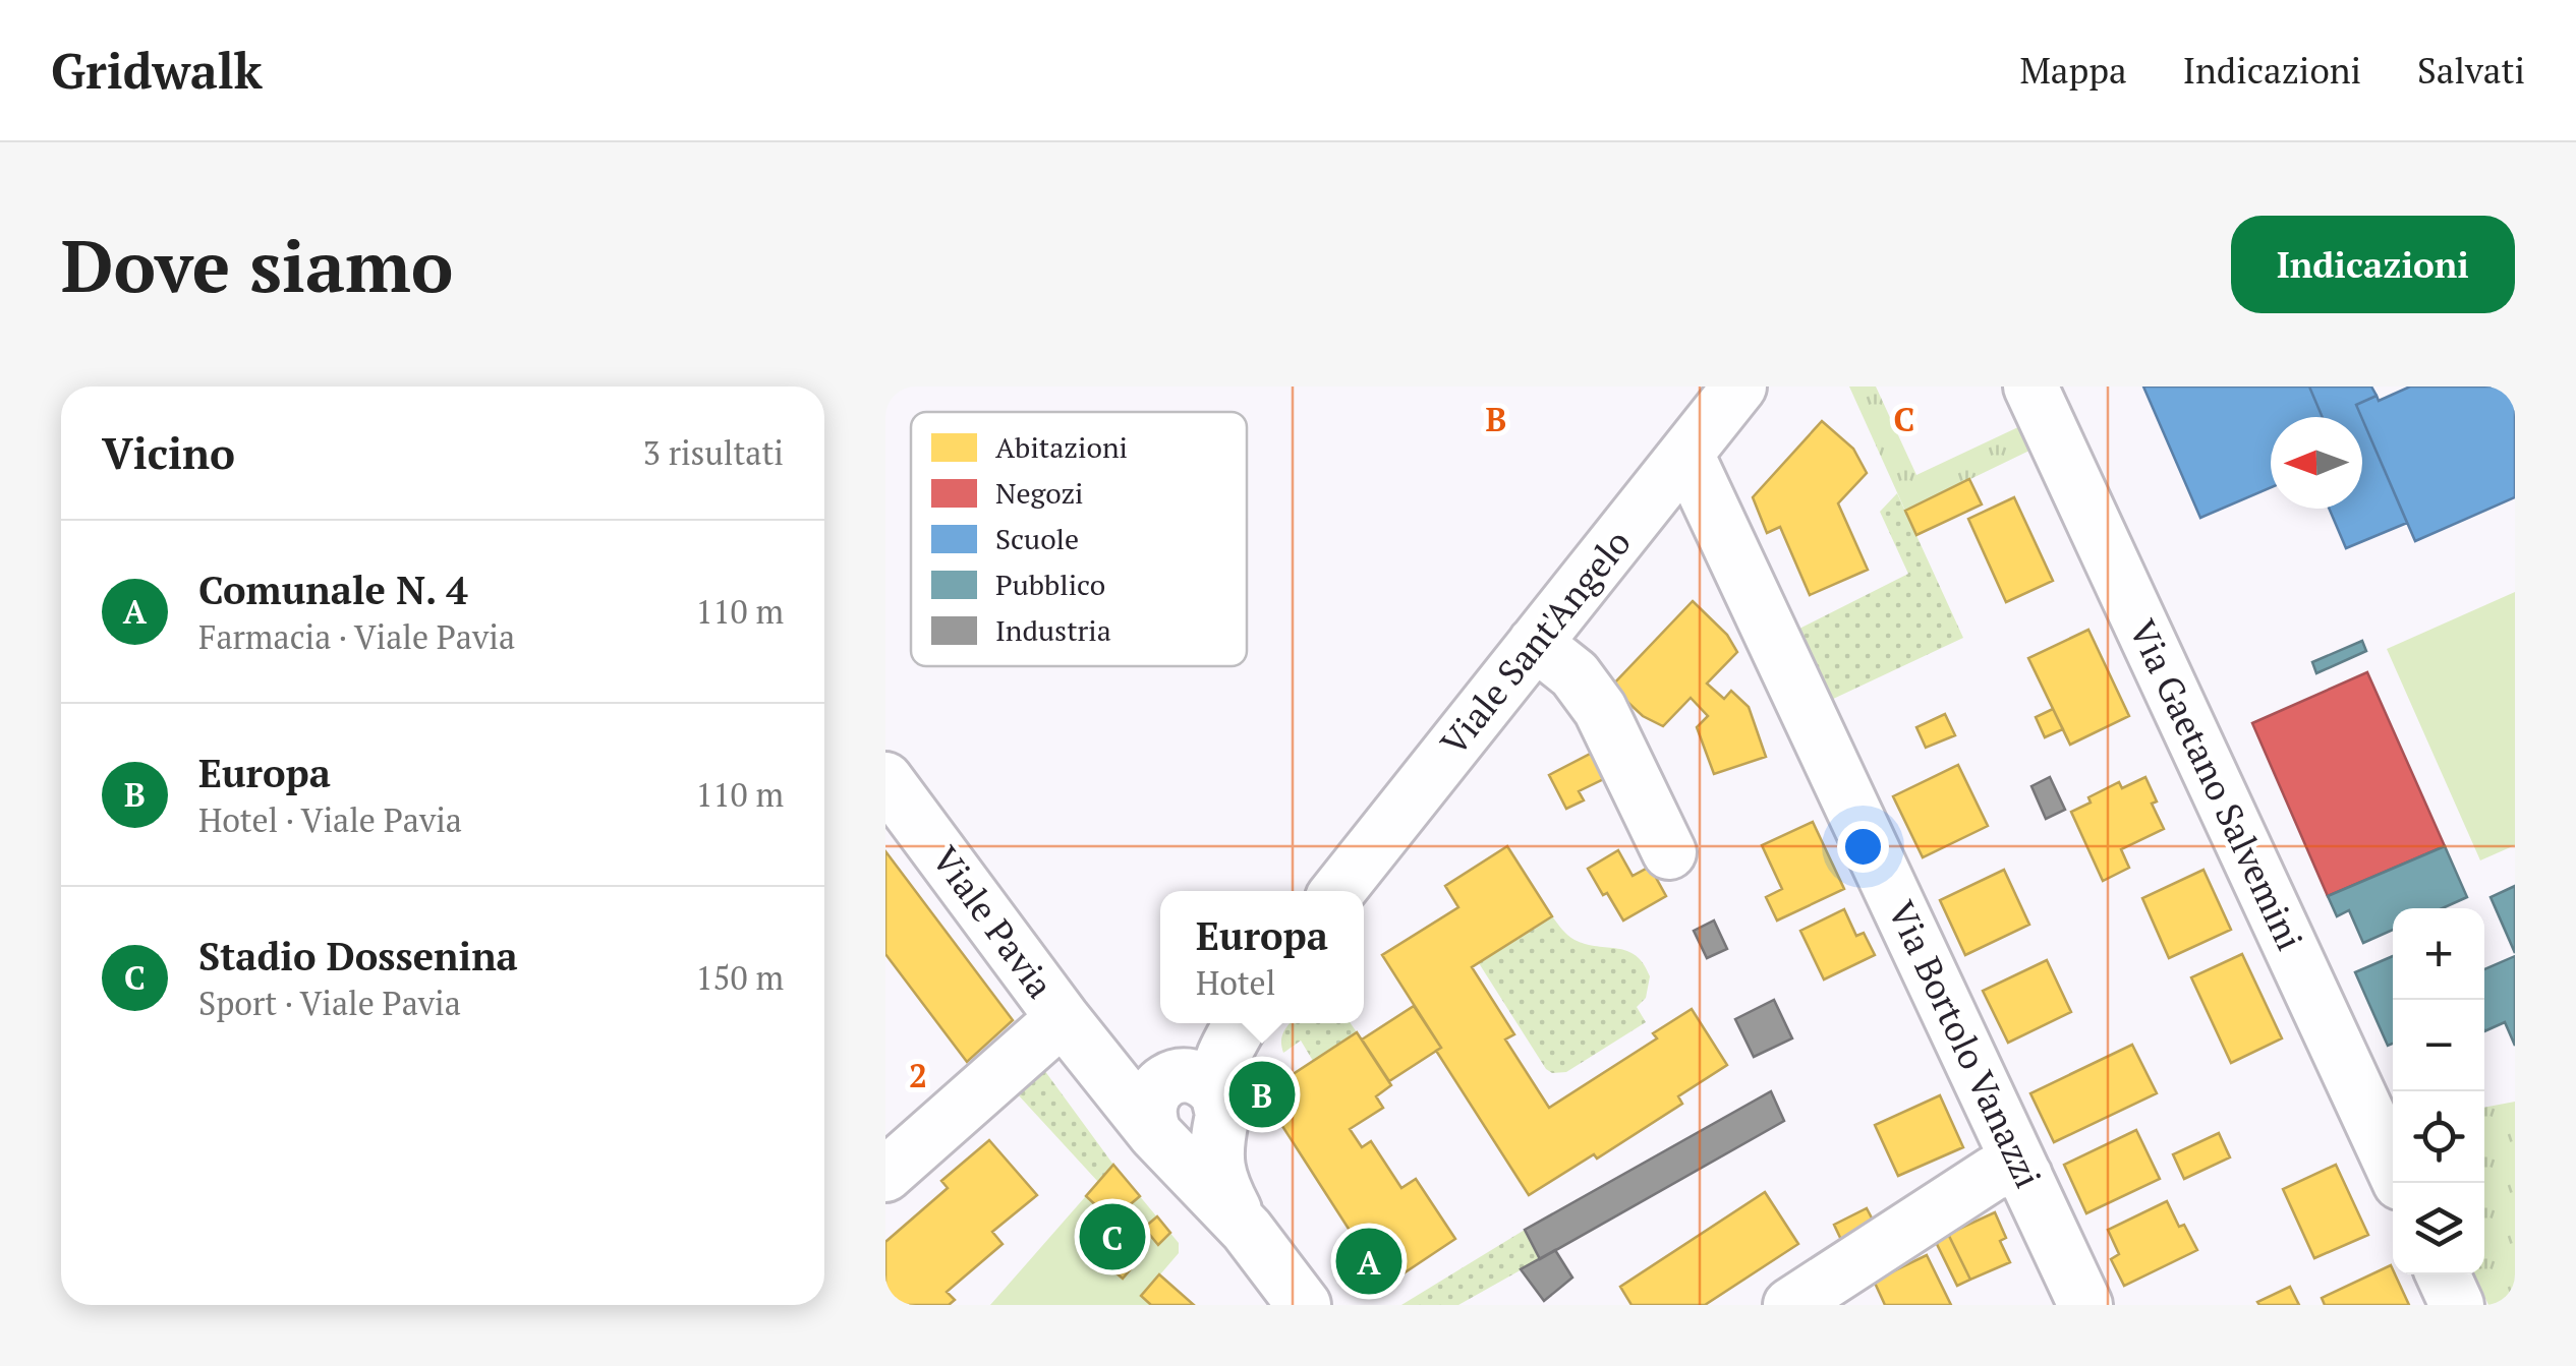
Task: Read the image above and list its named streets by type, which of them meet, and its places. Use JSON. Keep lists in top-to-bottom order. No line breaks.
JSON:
{"streets":{"street":["Viale Sant'Angelo","Via Gaetano Salvemini","Viale Pavia","Via Bortolo Vanazzi"]},"crossings":[["Viale Sant'Angelo","Via Bortolo Vanazzi"]],"legend":["Abitazioni","Negozi","Scuole","Pubblico","Industria"],"north":"left","page":{"header":"Gridwalk","nav":["Mappa","Indicazioni","Salvati"],"buttons":"Indicazioni","title":"Dove siamo","heading":["Vicino","3 risultati"],"list":[{"mark":"A","name":"Comunale N. 4","note":"Farmacia · Viale Pavia","value":"110 m"},{"mark":"B","name":"Europa","note":"Hotel · Viale Pavia","value":"110 m"},{"mark":"C","name":"Stadio Dossenina","note":"Sport · Viale Pavia","value":"150 m"}],"popup":["Europa","Hotel"],"map_buttons":["+","−"],"pins":["B","C","A"]},"grid":{"columns":["B","C"],"rows":["2"]}}
